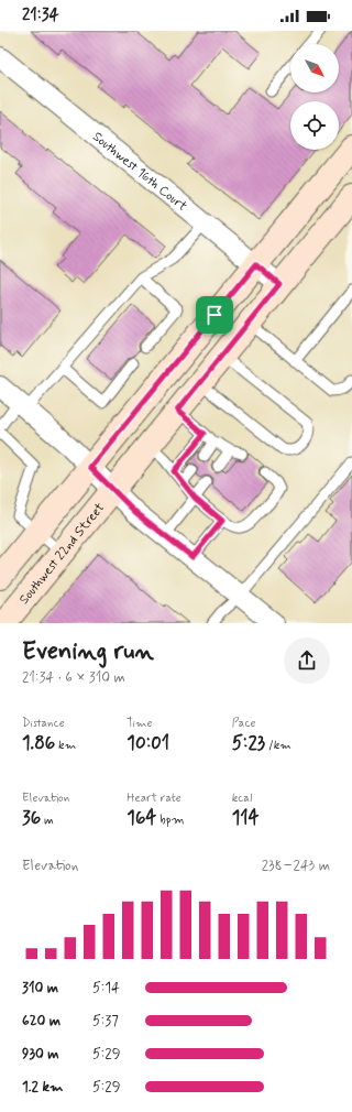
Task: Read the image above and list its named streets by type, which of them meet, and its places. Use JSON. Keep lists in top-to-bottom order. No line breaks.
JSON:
{"streets":{"main road":["Southwest 22nd Street"],"street":["Southwest 16th Court"]},"crossings":[["Southwest 16th Court","Southwest 22nd Street"]],"north":"bottom right","page":{"status":"21:34","heading":["Evening run","21:34 · 6 × 310 m"],"stats":[["Distance","1.86 km"],["Time","10:01"],["Pace","5:23 /km"],["Elevation","36 m"],["Heart rate","164 bpm"],["kcal","114"]],"chart":["Elevation","238–243 m"],"list":[{"name":"310 m","note":"5:14"},{"name":"620 m","note":"5:37"},{"name":"930 m","note":"5:29"},{"name":"1.2 km","note":"5:29"}]}}
